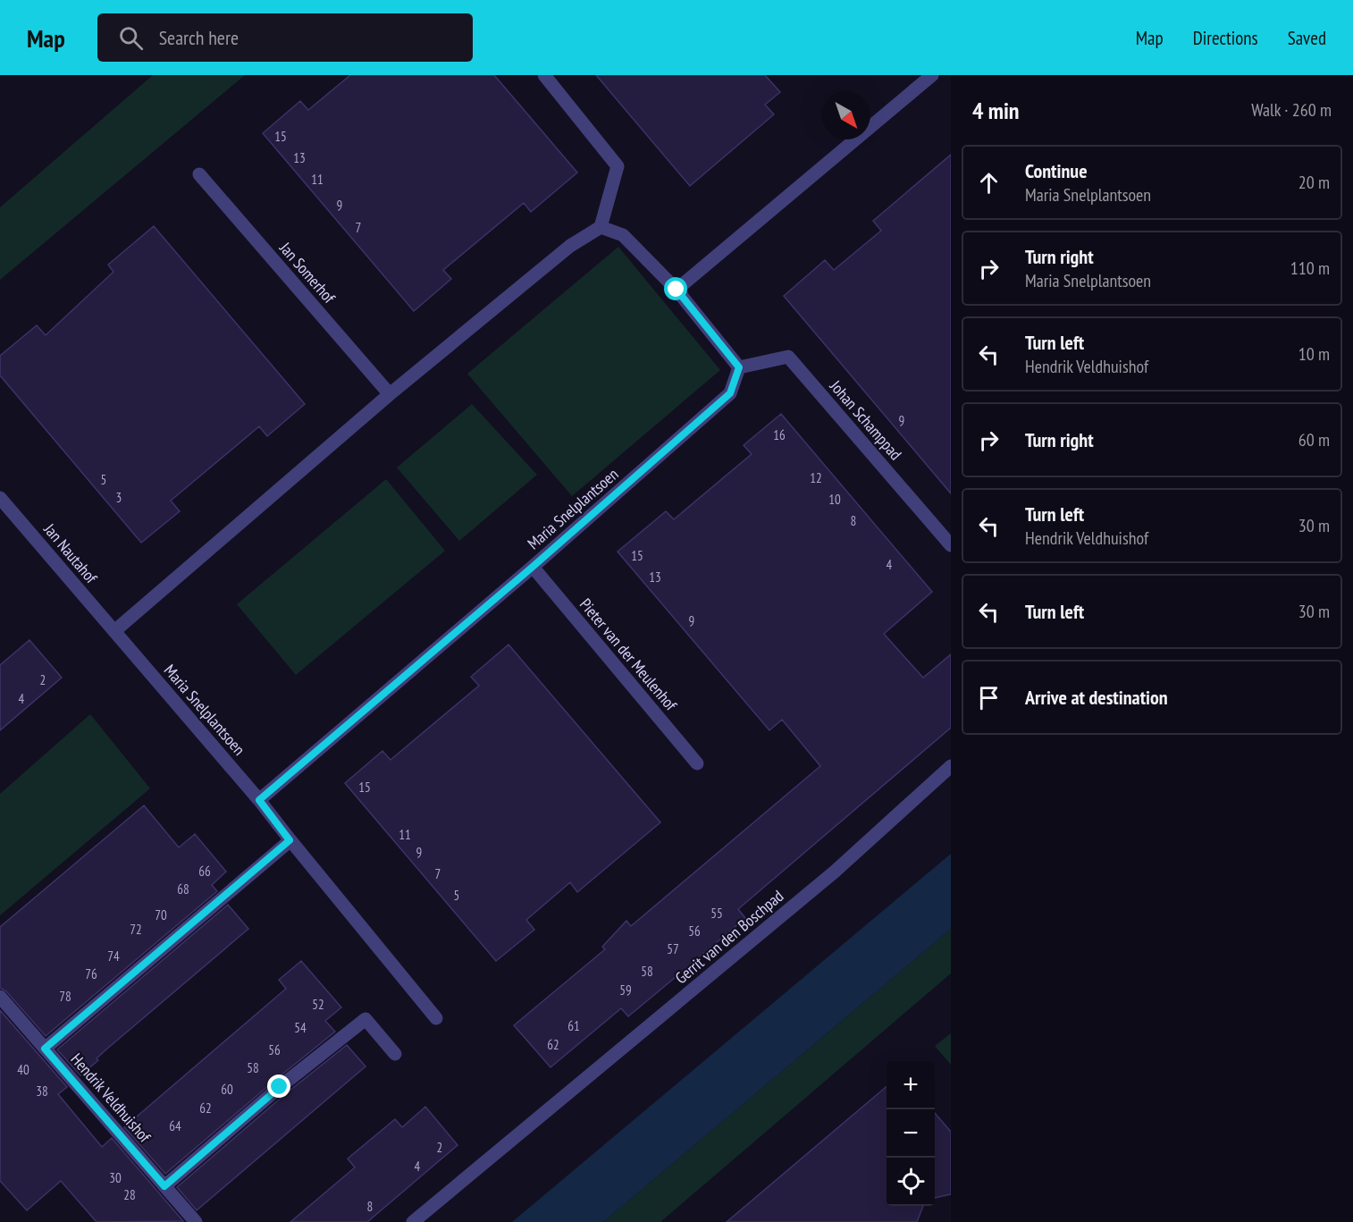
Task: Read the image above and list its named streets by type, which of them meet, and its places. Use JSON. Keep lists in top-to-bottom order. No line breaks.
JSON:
{"streets":{"street":["Jan Somerhof","Johan Schamppad","Maria Snelplantsoen","Jan Nautahof","Pieter van der Meulenhof","Gerrit van den Boschpad","Hendrik Veldhuishof"]},"crossings":[["Johan Schamppad","Maria Snelplantsoen"],["Maria Snelplantsoen","Jan Nautahof"],["Maria Snelplantsoen","Pieter van der Meulenhof"]],"house_numbers":["15","13","11","9","7","9","16","12","5","3","10","8","15","4","13","9","2","4","15","11","9","66","7","68","5","55","70","72","56","57","74","58","76","59","78","52","61","54","62","56","58","40","60","38","62","64","2","4","30","28","8"],"north":"bottom right","page":{"header":"Map","search":"Search here","nav":["Map","Directions","Saved"],"heading":["4 min","Walk · 260 m"],"list":[["Continue","Maria Snelplantsoen","20 m"],["Turn right","Maria Snelplantsoen","110 m"],["Turn left","Hendrik Veldhuishof","10 m"],["Turn right","60 m"],["Turn left","Hendrik Veldhuishof","30 m"],["Turn left","30 m"],"Arrive at destination"],"map_buttons":["+","−"]}}
